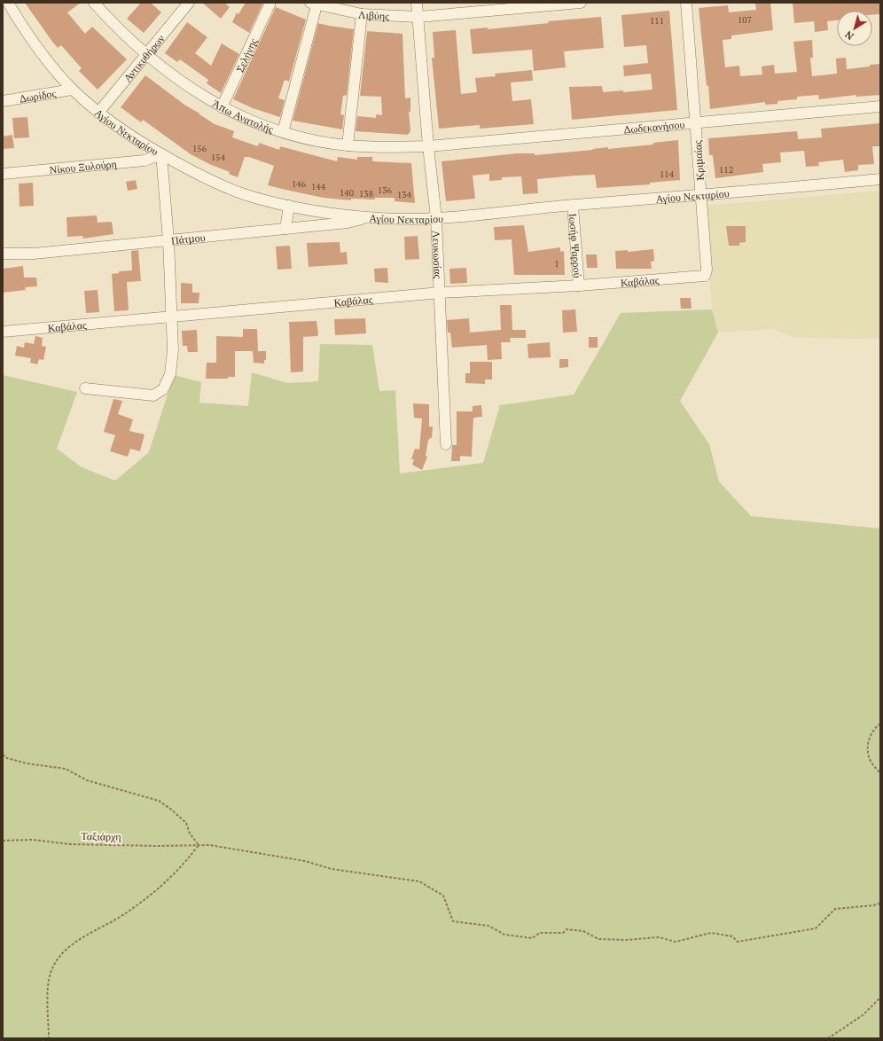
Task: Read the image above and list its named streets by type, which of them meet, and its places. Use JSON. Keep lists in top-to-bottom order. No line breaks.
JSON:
{"streets":{"street":["Λιβύης","Σελήνης","Αντικυθήρων","Δωρίδος","Άπω Ανατολής","Δωδεκανήσου","Αγίου Νεκταρίου","Κριμαίας","Νίκου Ξυλούρη","Πάτμου","Ιωσήφ Ψαρρού","Λευκωσίας","Καβάλας"],"path":["Ταξιάρχη"]},"crossings":[["Λιβύης","Λευκωσίας"],["Σελήνης","Άπω Ανατολής"],["Αντικυθήρων","Άπω Ανατολής"],["Αντικυθήρων","Αγίου Νεκταρίου"],["Δωρίδος","Αγίου Νεκταρίου"],["Άπω Ανατολής","Δωδεκανήσου"],["Άπω Ανατολής","Λευκωσίας"],["Δωδεκανήσου","Κριμαίας"],["Δωδεκανήσου","Λευκωσίας"],["Αγίου Νεκταρίου","Κριμαίας"],["Αγίου Νεκταρίου","Νίκου Ξυλούρη"],["Αγίου Νεκταρίου","Πάτμου"],["Αγίου Νεκταρίου","Ιωσήφ Ψαρρού"],["Αγίου Νεκταρίου","Λευκωσίας"],["Κριμαίας","Καβάλας"],["Ιωσήφ Ψαρρού","Καβάλας"],["Λευκωσίας","Καβάλας"]],"house_numbers":["107","111","156","154","112","114","146","144","136","140","138","134","1"],"north":"bottom left"}
